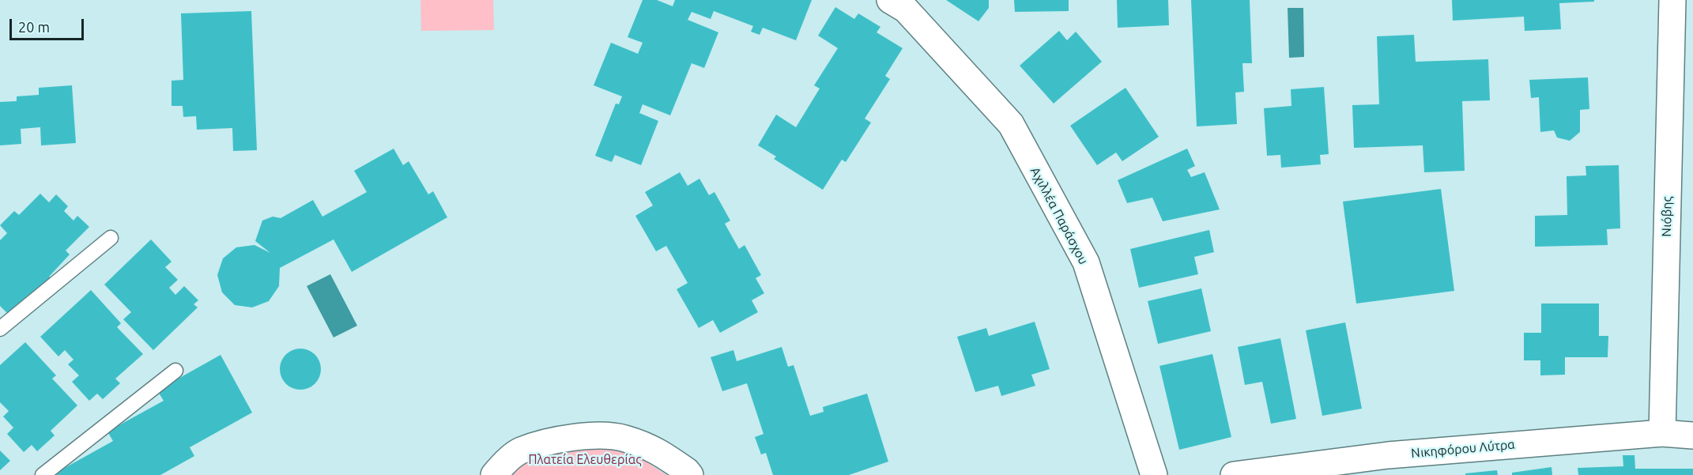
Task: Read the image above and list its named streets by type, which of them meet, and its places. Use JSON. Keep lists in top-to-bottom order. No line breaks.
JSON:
{"streets":{"street":["Αχιλλέα Παράσχου","Νιόβης","Νικηφόρου Λύτρα"]},"crossings":[["Νιόβης","Νικηφόρου Λύτρα"]],"parks":["Πλατεία Ελευθερίας"],"scale_bar":"20 m"}
